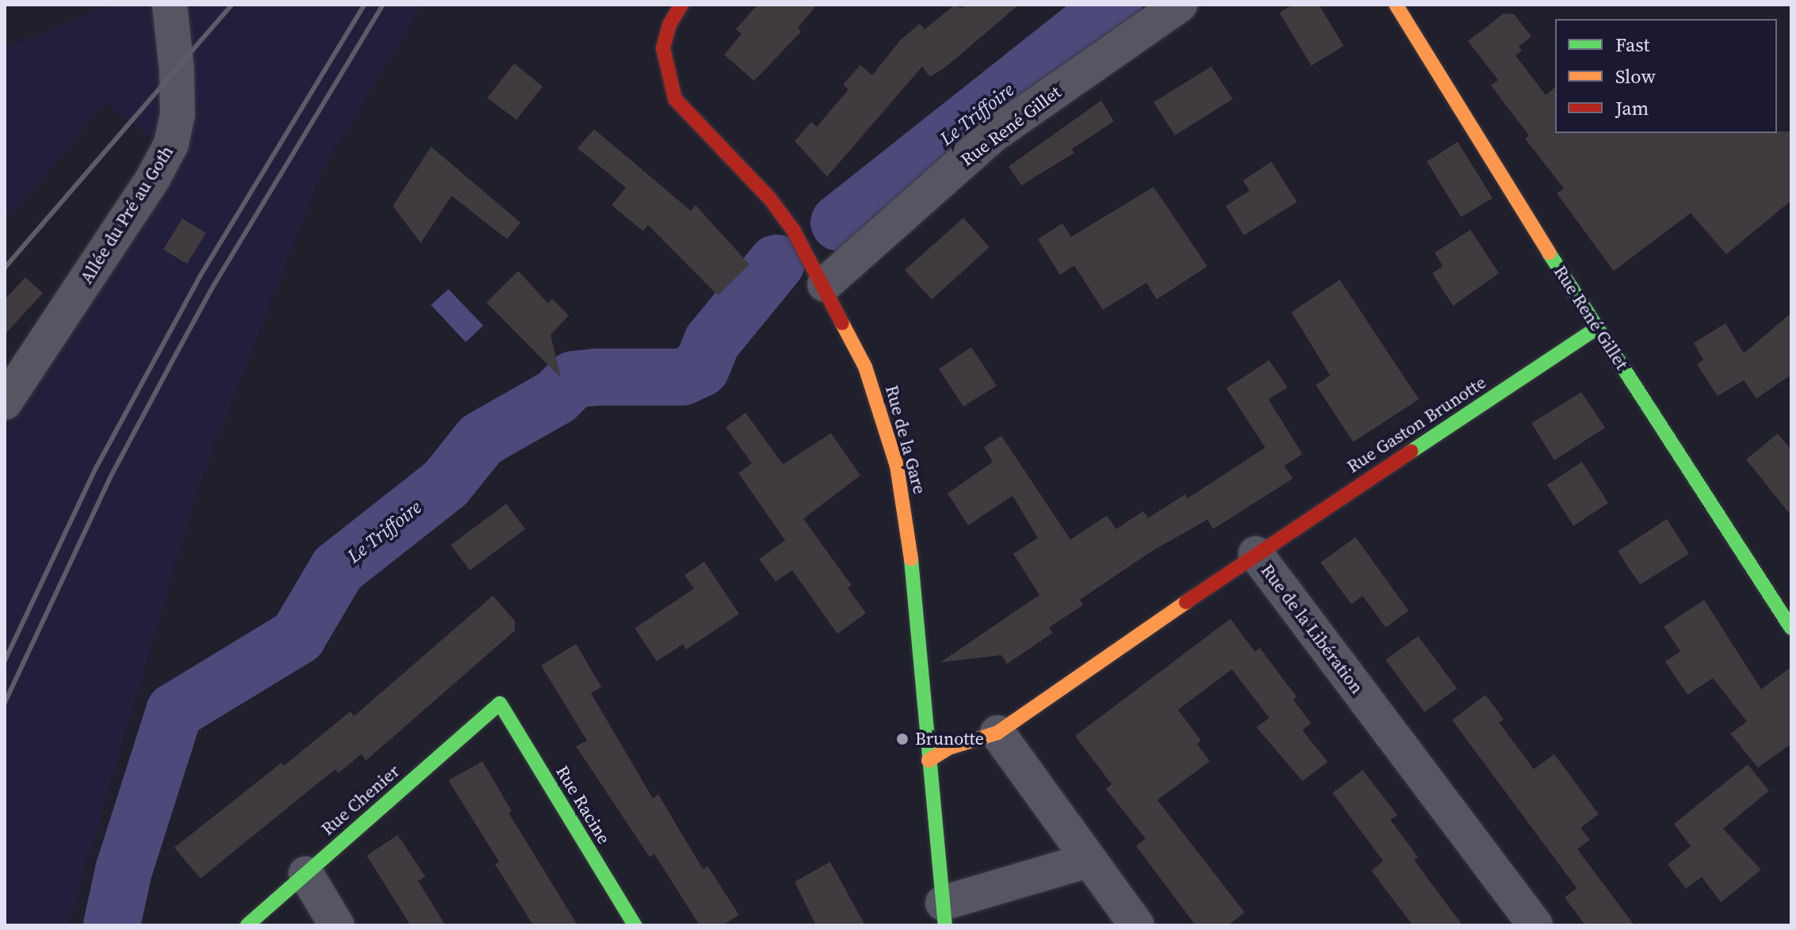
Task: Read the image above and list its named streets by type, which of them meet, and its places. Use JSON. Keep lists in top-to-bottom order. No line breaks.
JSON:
{"streets":{"street":["Rue René Gillet","Allée du Pré au Goth","Rue Gaston Brunotte","Rue de la Gare","Rue de la Libération","Rue Chenier","Rue Racine"]},"crossings":[["Rue René Gillet","Rue Gaston Brunotte"],["Rue René Gillet","Rue de la Gare"],["Rue Gaston Brunotte","Rue de la Libération"],["Rue de la Gare","Rue de la Libération"],["Rue Chenier","Rue Racine"]],"water":["Le Triffoire"],"places":["Brunotte"],"legend":["Fast","Slow","Jam"]}
